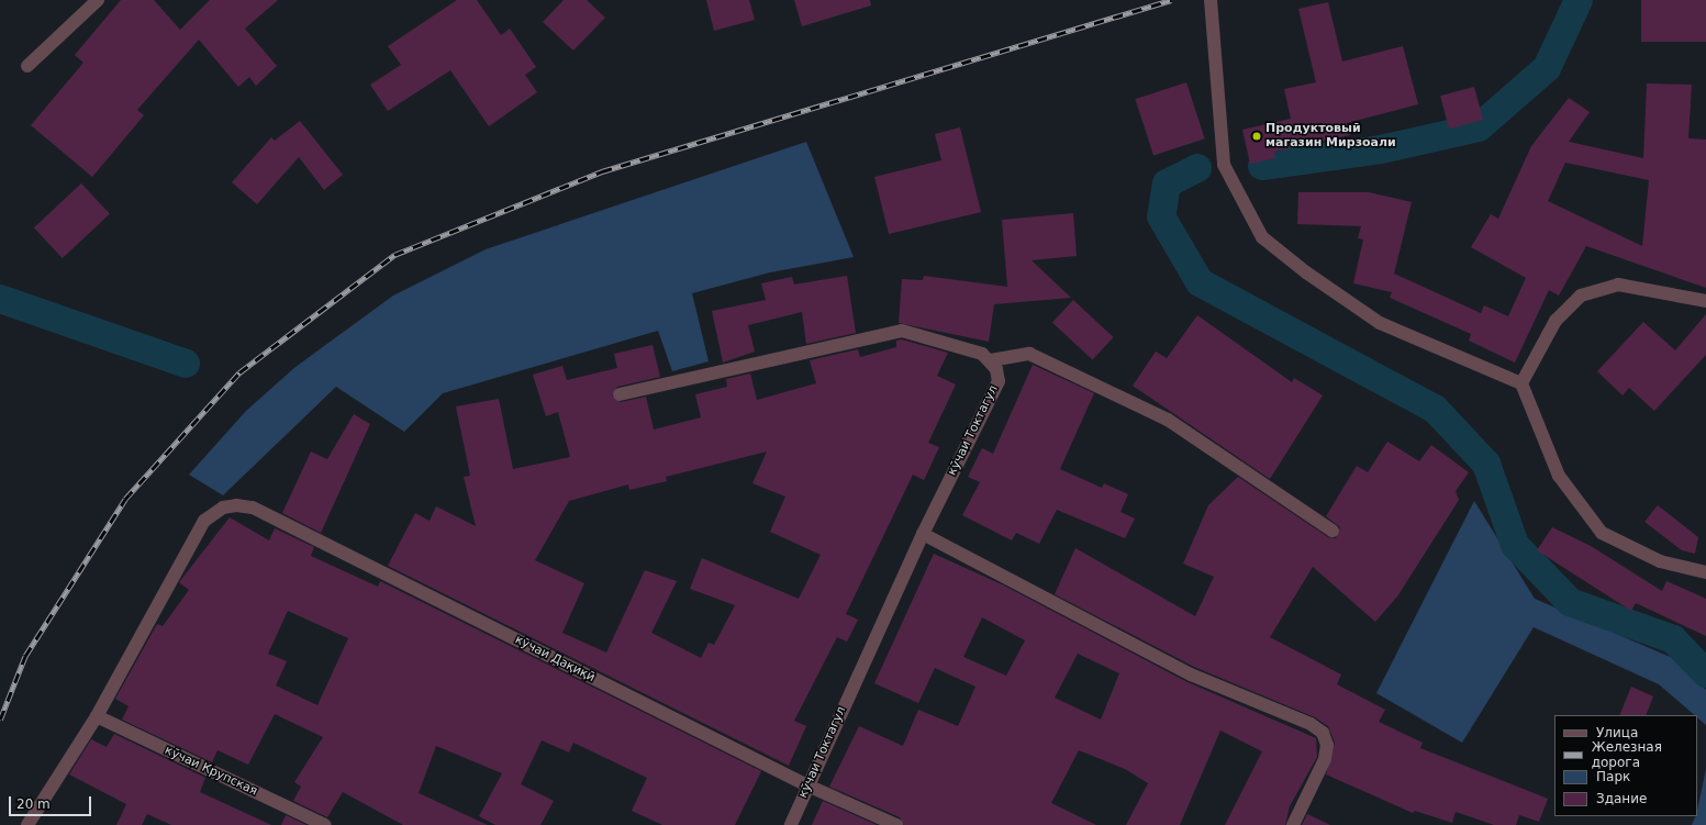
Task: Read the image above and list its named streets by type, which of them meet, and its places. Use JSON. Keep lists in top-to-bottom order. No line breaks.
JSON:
{"streets":{"street":["кӯчаи Токтагул","кӯчаи Дақиқӣ","кӯчаи Крупская"]},"crossings":[["кӯчаи Токтагул","кӯчаи Дақиқӣ"],["кӯчаи Дақиқӣ","кӯчаи Крупская"]],"places":["Продуктовый магазин Мирзоали"],"legend":["Улица","Железная дорога","Парк","Здание"],"scale_bar":"20 m"}
